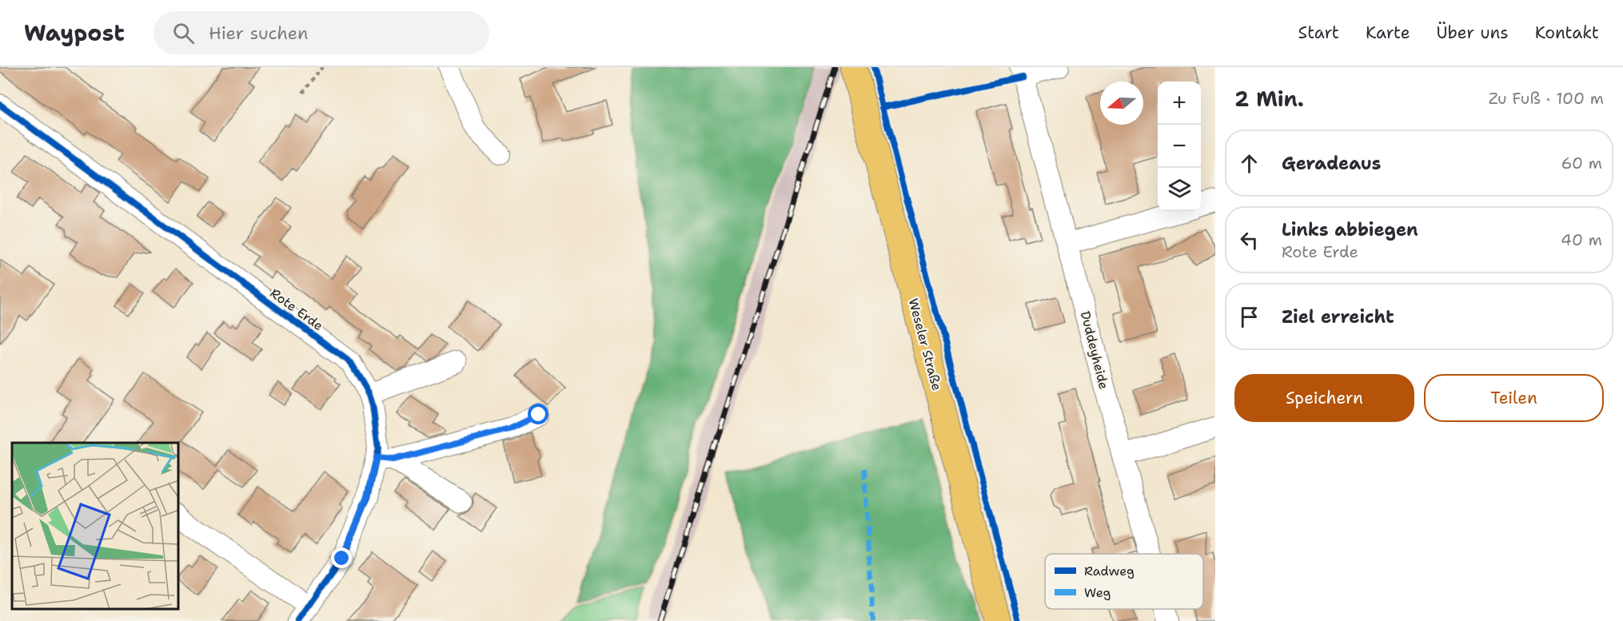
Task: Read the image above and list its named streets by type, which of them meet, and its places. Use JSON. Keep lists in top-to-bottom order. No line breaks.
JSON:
{"streets":{"main road":["Weseler Straße"],"street":["Rote Erde","Duddeyheide"]},"legend":["Radweg","Weg"],"north":"left","page":{"header":"Waypost","search":"Hier suchen","nav":["Start","Karte","Über uns","Kontakt"],"heading":["2 Min.","Zu Fuß · 100 m"],"map_buttons":["+","−"],"list":[["Geradeaus","60 m"],["Links abbiegen","Rote Erde","40 m"],"Ziel erreicht"],"buttons":["Speichern","Teilen"]}}
